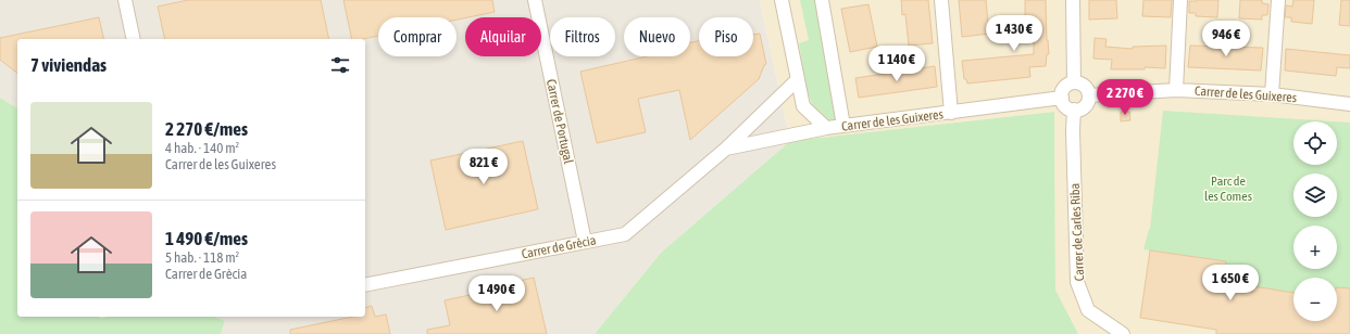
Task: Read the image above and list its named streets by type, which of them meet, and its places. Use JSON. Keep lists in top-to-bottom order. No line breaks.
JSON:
{"streets":{"street":["Carrer de les Guixeres","Carrer de Portugal","Carrer de Carles Riba","Carrer de Grècia"]},"crossings":[["Carrer de les Guixeres","Carrer de Carles Riba"],["Carrer de les Guixeres","Carrer de Grècia"],["Carrer de Portugal","Carrer de Grècia"]],"parks":["Parc de les Comes"],"page":{"price":["1 430 €","946 €","1 140 €","2 270 €","821 €","1 650 €","1 490 €"],"chip":["Comprar","Alquilar","Filtros","Nuevo","Piso"],"heading":"7 viviendas","list":[{"name":"2 270 €/mes","note":"4 hab. · 140 m² · Carrer de les Guixeres"},{"name":"1 490 €/mes","note":"5 hab. · 118 m² · Carrer de Grècia"}],"map_buttons":["+","−"]}}
